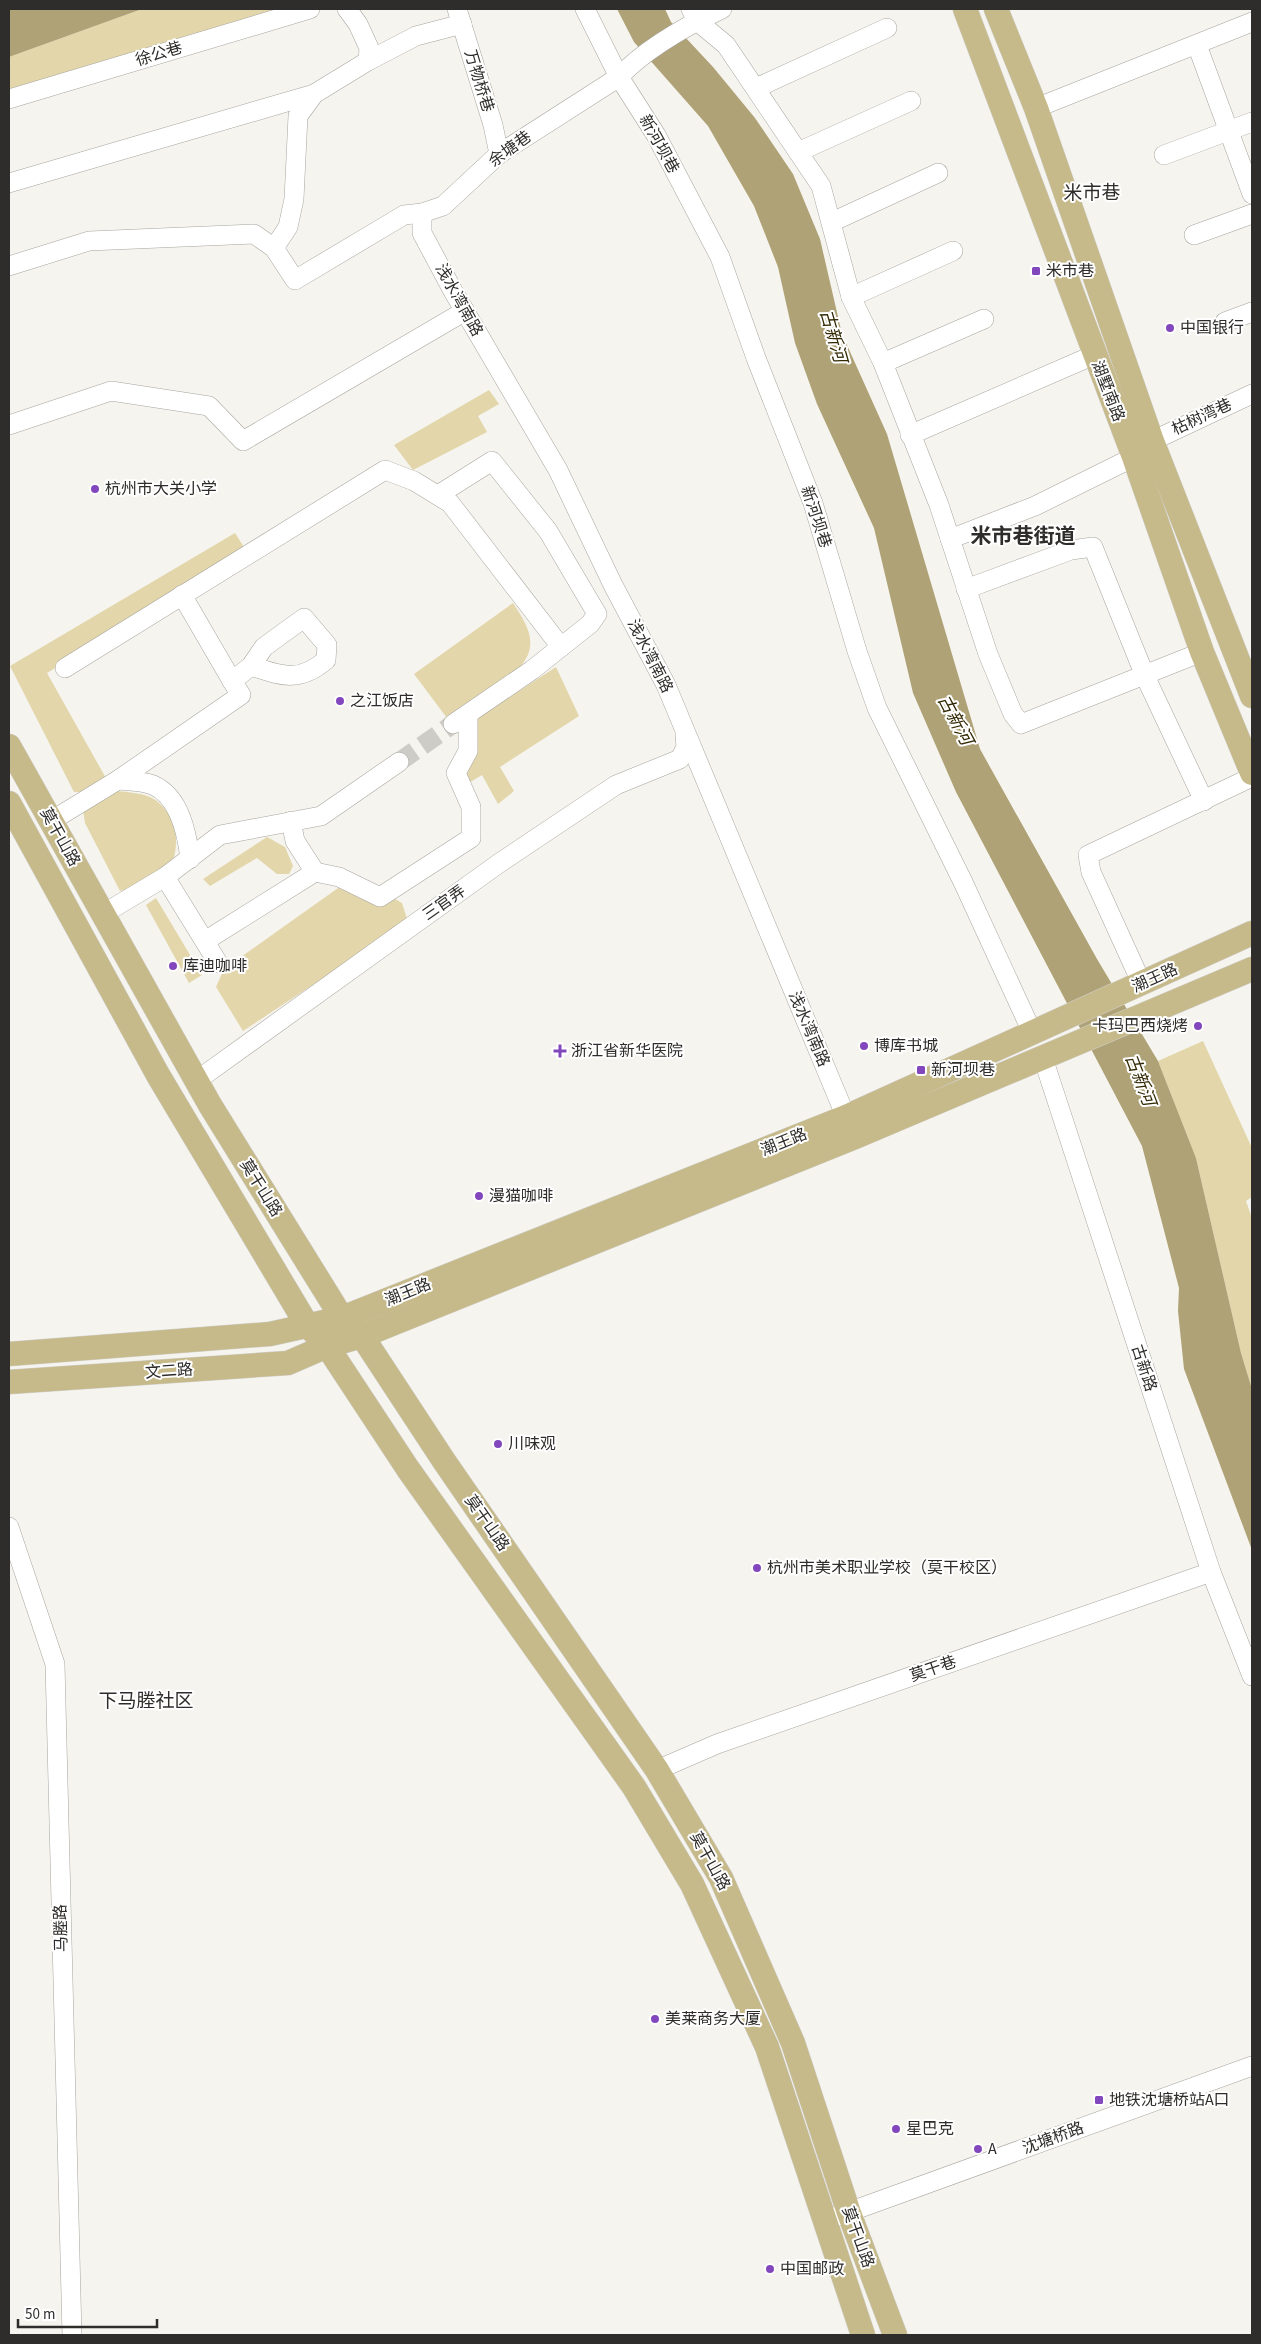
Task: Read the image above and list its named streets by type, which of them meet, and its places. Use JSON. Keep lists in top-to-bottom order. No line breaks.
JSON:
{"streets":{"main road":["湖墅南路","莫干山路","潮王路","文二路"],"street":["徐公巷","万物桥巷","新河坝巷","余塘巷","浅水湾南路","枯树湾巷","三官弄","古新路","莫干巷","马塍路","沈塘桥路"]},"crossings":[["万物桥巷","余塘巷"],["新河坝巷","余塘巷"],["新河坝巷","潮王路"],["余塘巷","浅水湾南路"],["浅水湾南路","三官弄"],["浅水湾南路","潮王路"],["湖墅南路","枯树湾巷"],["莫干山路","三官弄"],["莫干山路","潮王路"],["莫干山路","文二路"],["莫干山路","莫干巷"],["莫干山路","沈塘桥路"],["潮王路","古新路"],["潮王路","文二路"],["古新路","莫干巷"]],"districts":["米市巷","米市巷街道","下马塍社区"],"water":["古新河"],"places":{"transit":["米市巷","新河坝巷","地铁沈塘桥站A口"],"other":["中国银行","杭州市大关小学","之江饭店","库迪咖啡","卡玛巴西烧烤","博库书城","漫猫咖啡","川味观","杭州市美术职业学校（莫干校区）","美莱商务大厦","星巴克","A","中国邮政"],"health":["浙江省新华医院"]},"scale_bar":"50 m"}
